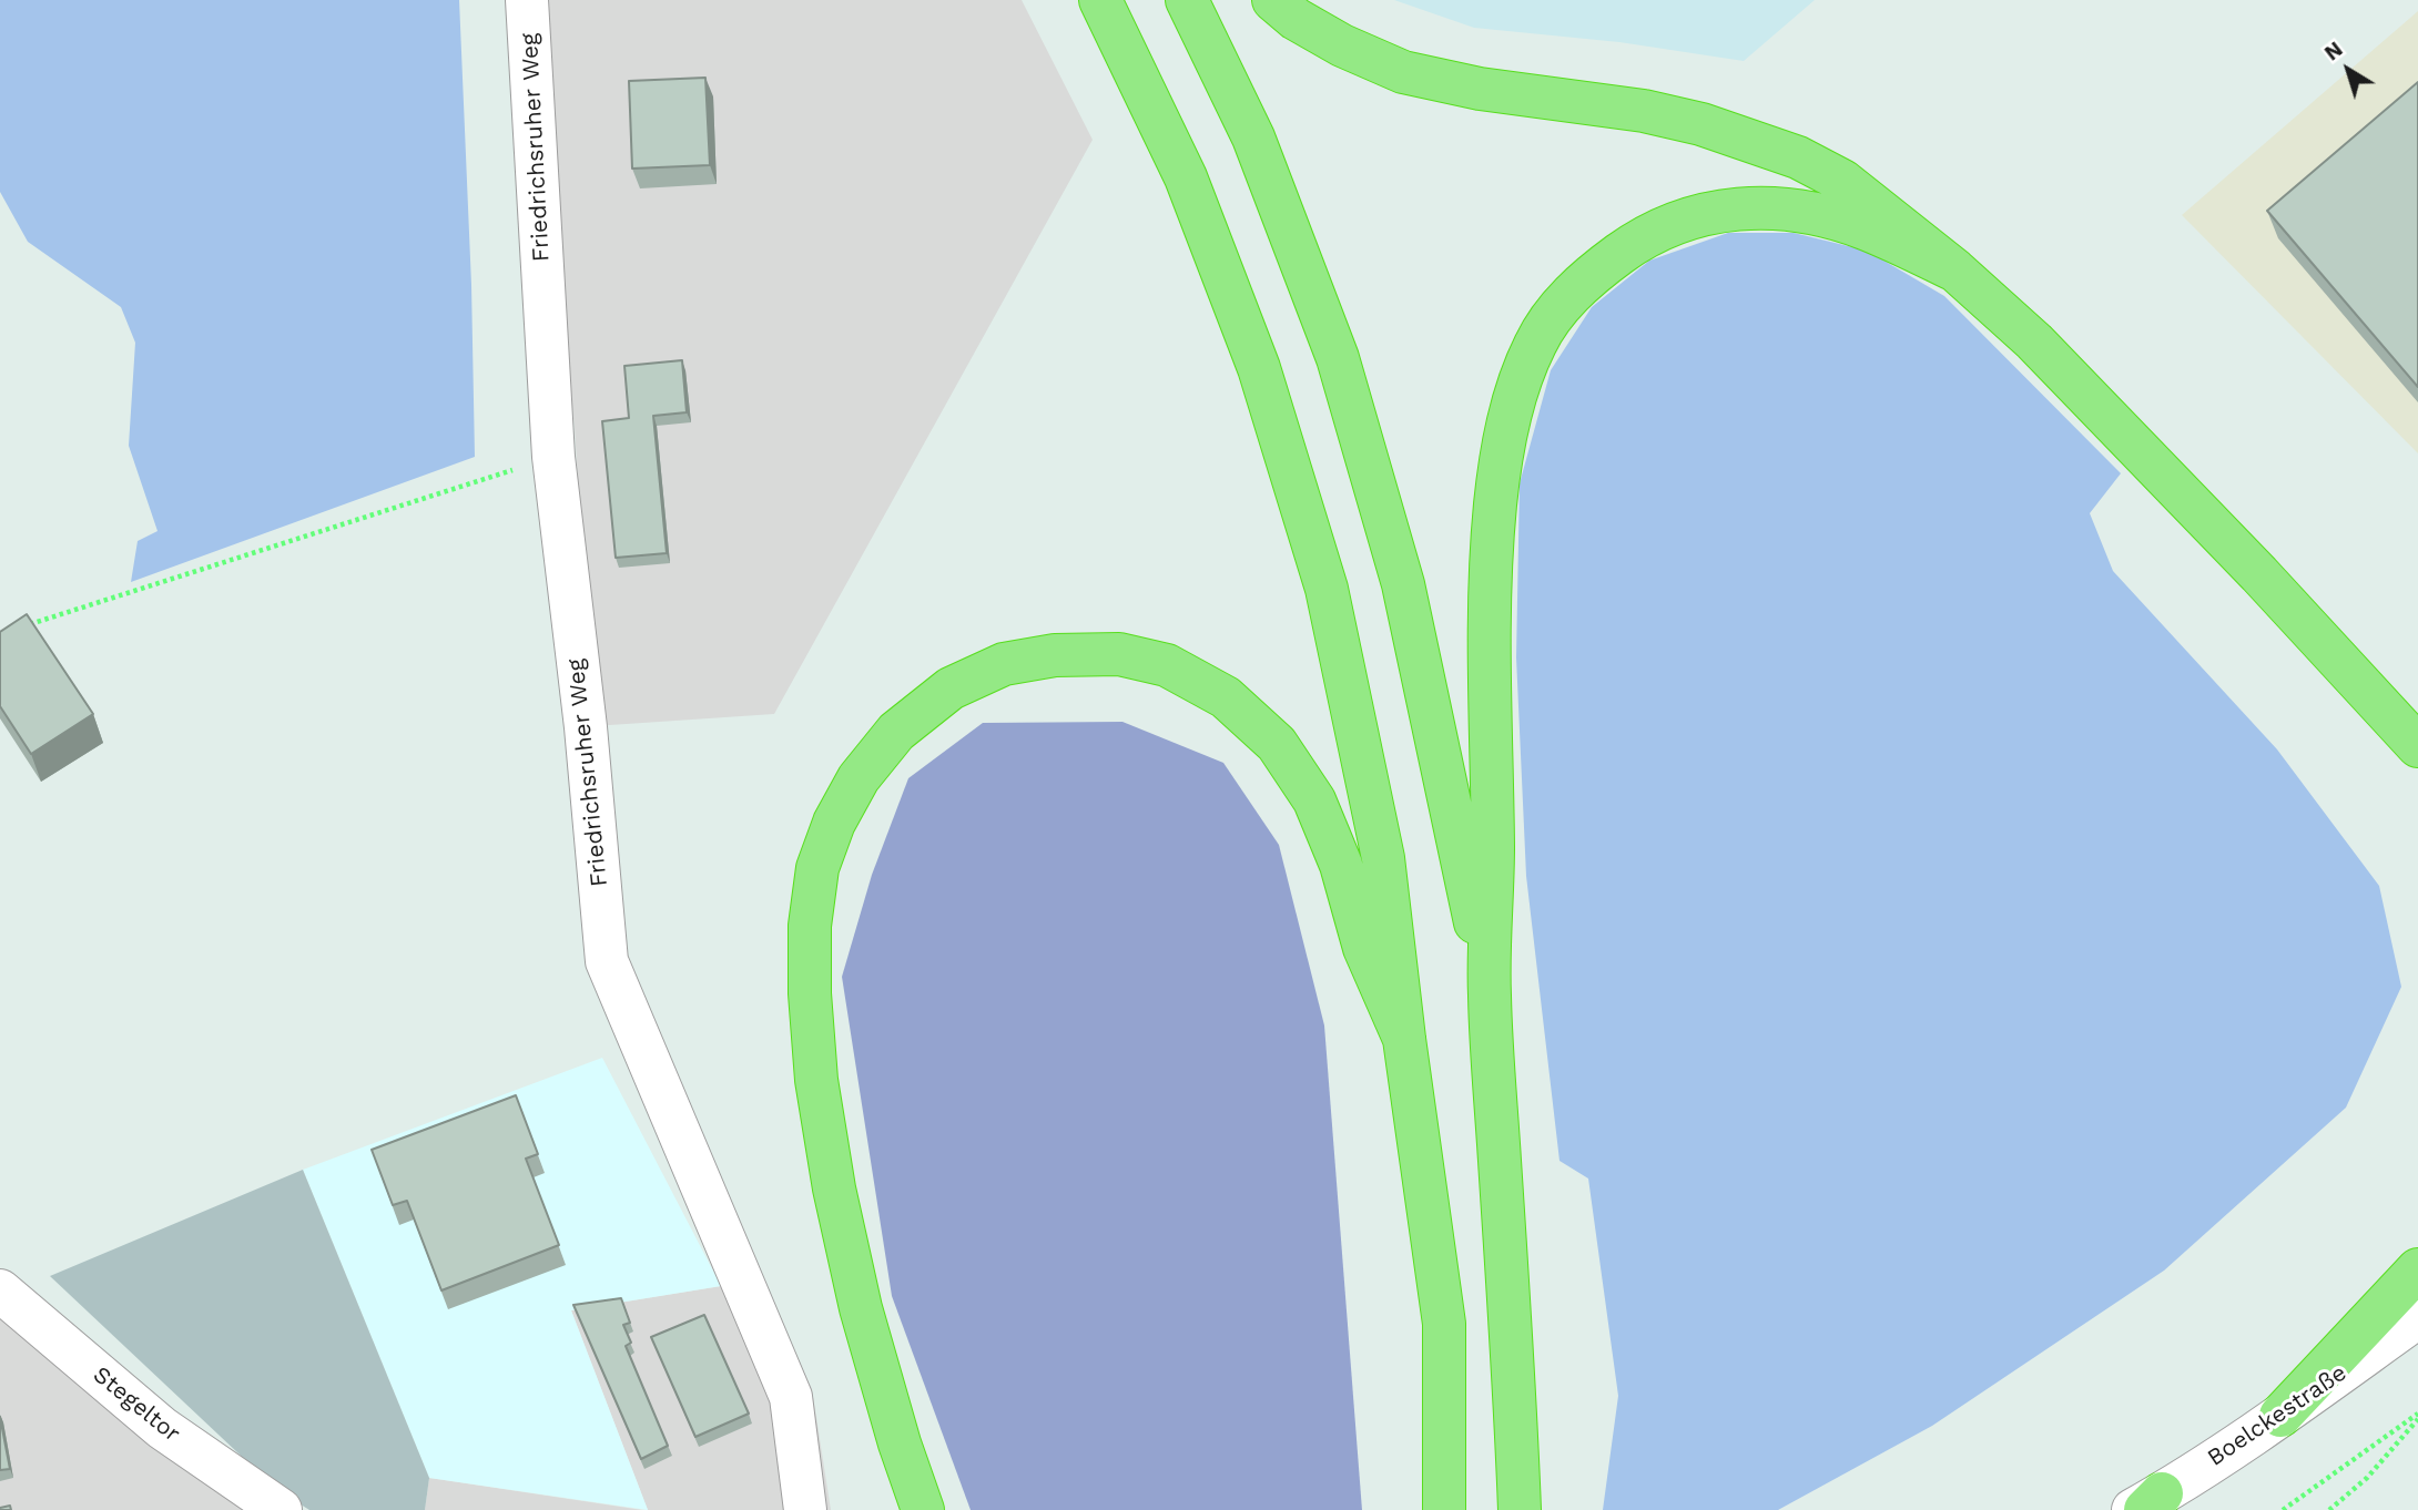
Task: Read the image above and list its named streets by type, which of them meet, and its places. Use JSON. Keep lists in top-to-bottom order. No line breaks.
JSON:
{"streets":{"street":["Friedrichsruher Weg","Stegeltor","Boelckestraße"]},"north":"top left"}
